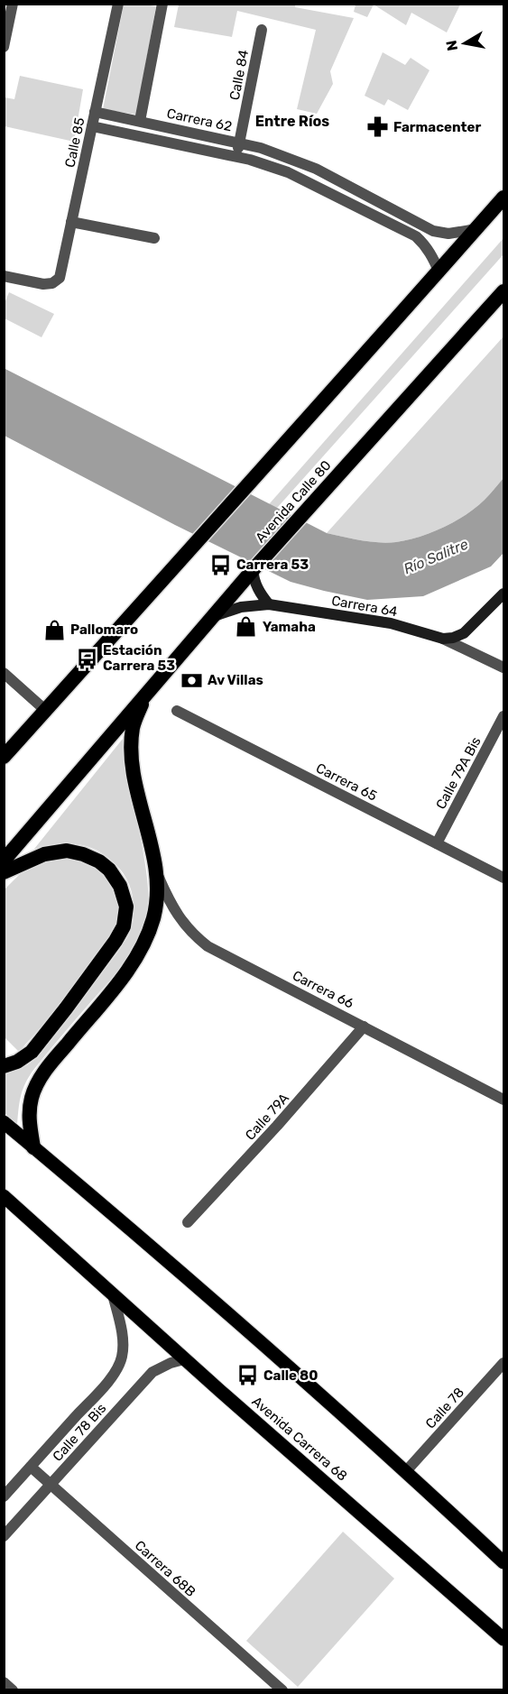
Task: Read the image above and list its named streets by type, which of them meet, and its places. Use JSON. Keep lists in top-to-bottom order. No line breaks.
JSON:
{"streets":{"highway":["Avenida Calle 80"],"main road":["Carrera 64","Avenida Carrera 68"],"street":["Calle 84","Carrera 62","Calle 85","Calle 79A Bis","Carrera 65","Carrera 66","Calle 79A","Calle 78","Calle 78 Bis","Carrera 68B"]},"crossings":[["Calle 84","Carrera 62"],["Carrera 62","Calle 85"],["Avenida Calle 80","Carrera 64"],["Calle 79A Bis","Carrera 65"],["Carrera 66","Calle 79A"],["Calle 78 Bis","Avenida Carrera 68"],["Calle 78 Bis","Carrera 68B"]],"districts":["Entre Ríos"],"water":["Río Salitre"],"places":{"pharmacy":["Farmacenter"],"bus stop":["Carrera 53","Estación Carrera 53","Calle 80"],"shop":["Yamaha","Pallomaro"],"bank":["Av Villas"]},"north":"left"}
